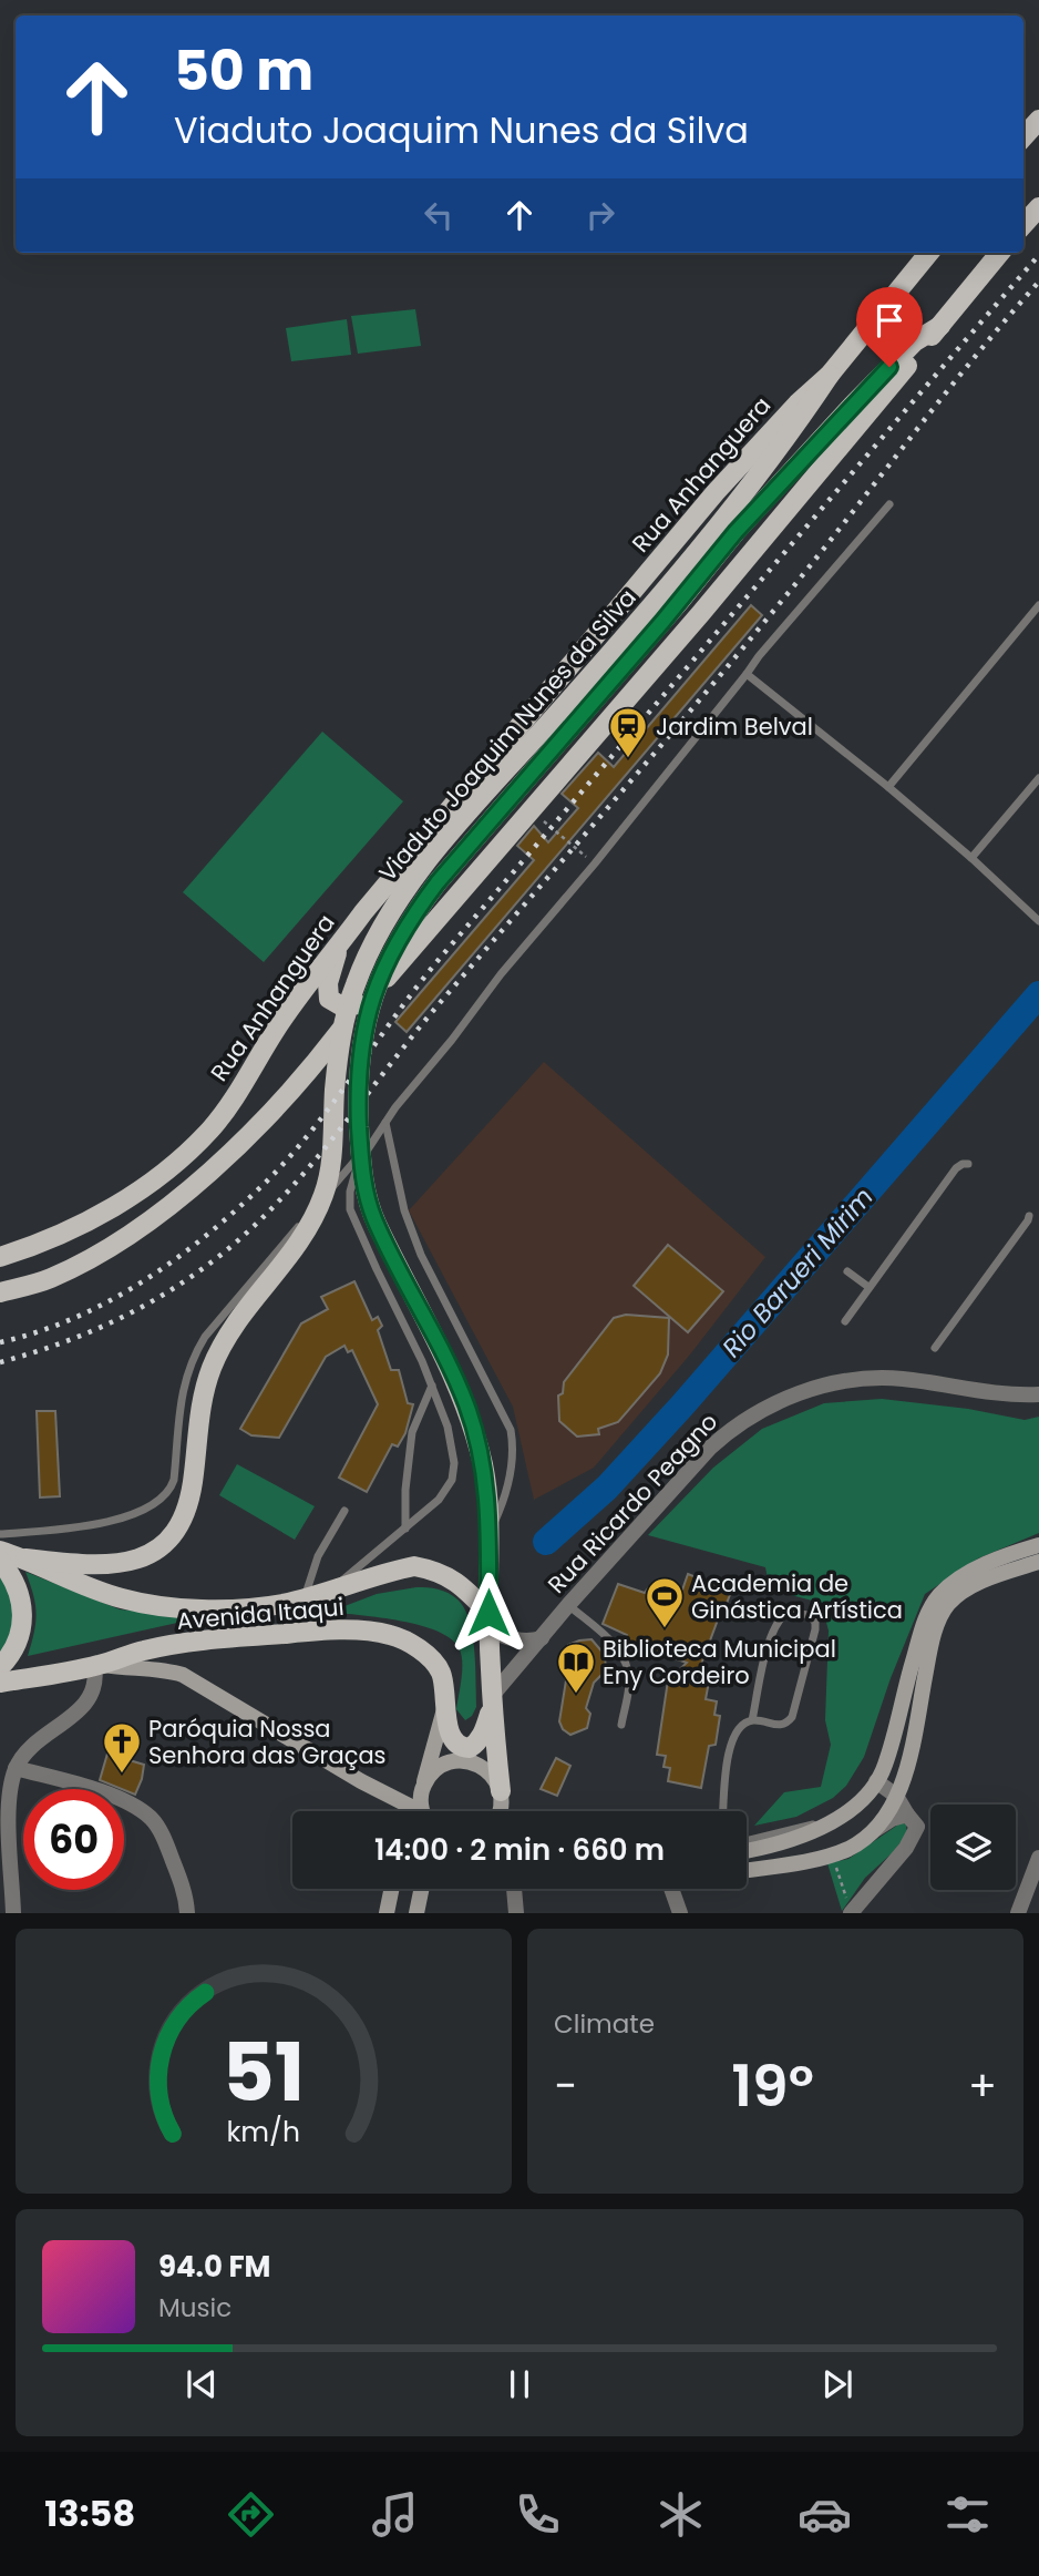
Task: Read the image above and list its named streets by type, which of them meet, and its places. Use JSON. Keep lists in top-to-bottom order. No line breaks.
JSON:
{"streets":{"main road":["Rua Anhanguera","Viaduto Joaquim Nunes da Silva","Avenida Itaqui"],"street":["Rua Ricardo Peagno"]},"crossings":[["Rua Anhanguera","Viaduto Joaquim Nunes da Silva"],["Viaduto Joaquim Nunes da Silva","Rua Ricardo Peagno"]],"water":["Rio Barueri Mirim"],"places":{"station":["Jardim Belval"],"sports":["Academia de Ginástica Artística"],"library":["Biblioteca Municipal Eny Cordeiro"],"church":["Paróquia Nossa Senhora das Graças"]},"page":{"turn":["50 m","Viaduto Joaquim Nunes da Silva"],"limit":"60","trip":"14:00 · 2 min · 660 m","tile":"Climate","heat":["−","19°","+"],"song":["94.0 FM","Music"],"tabs":"13:58","gauge":["51","km/h"]}}
